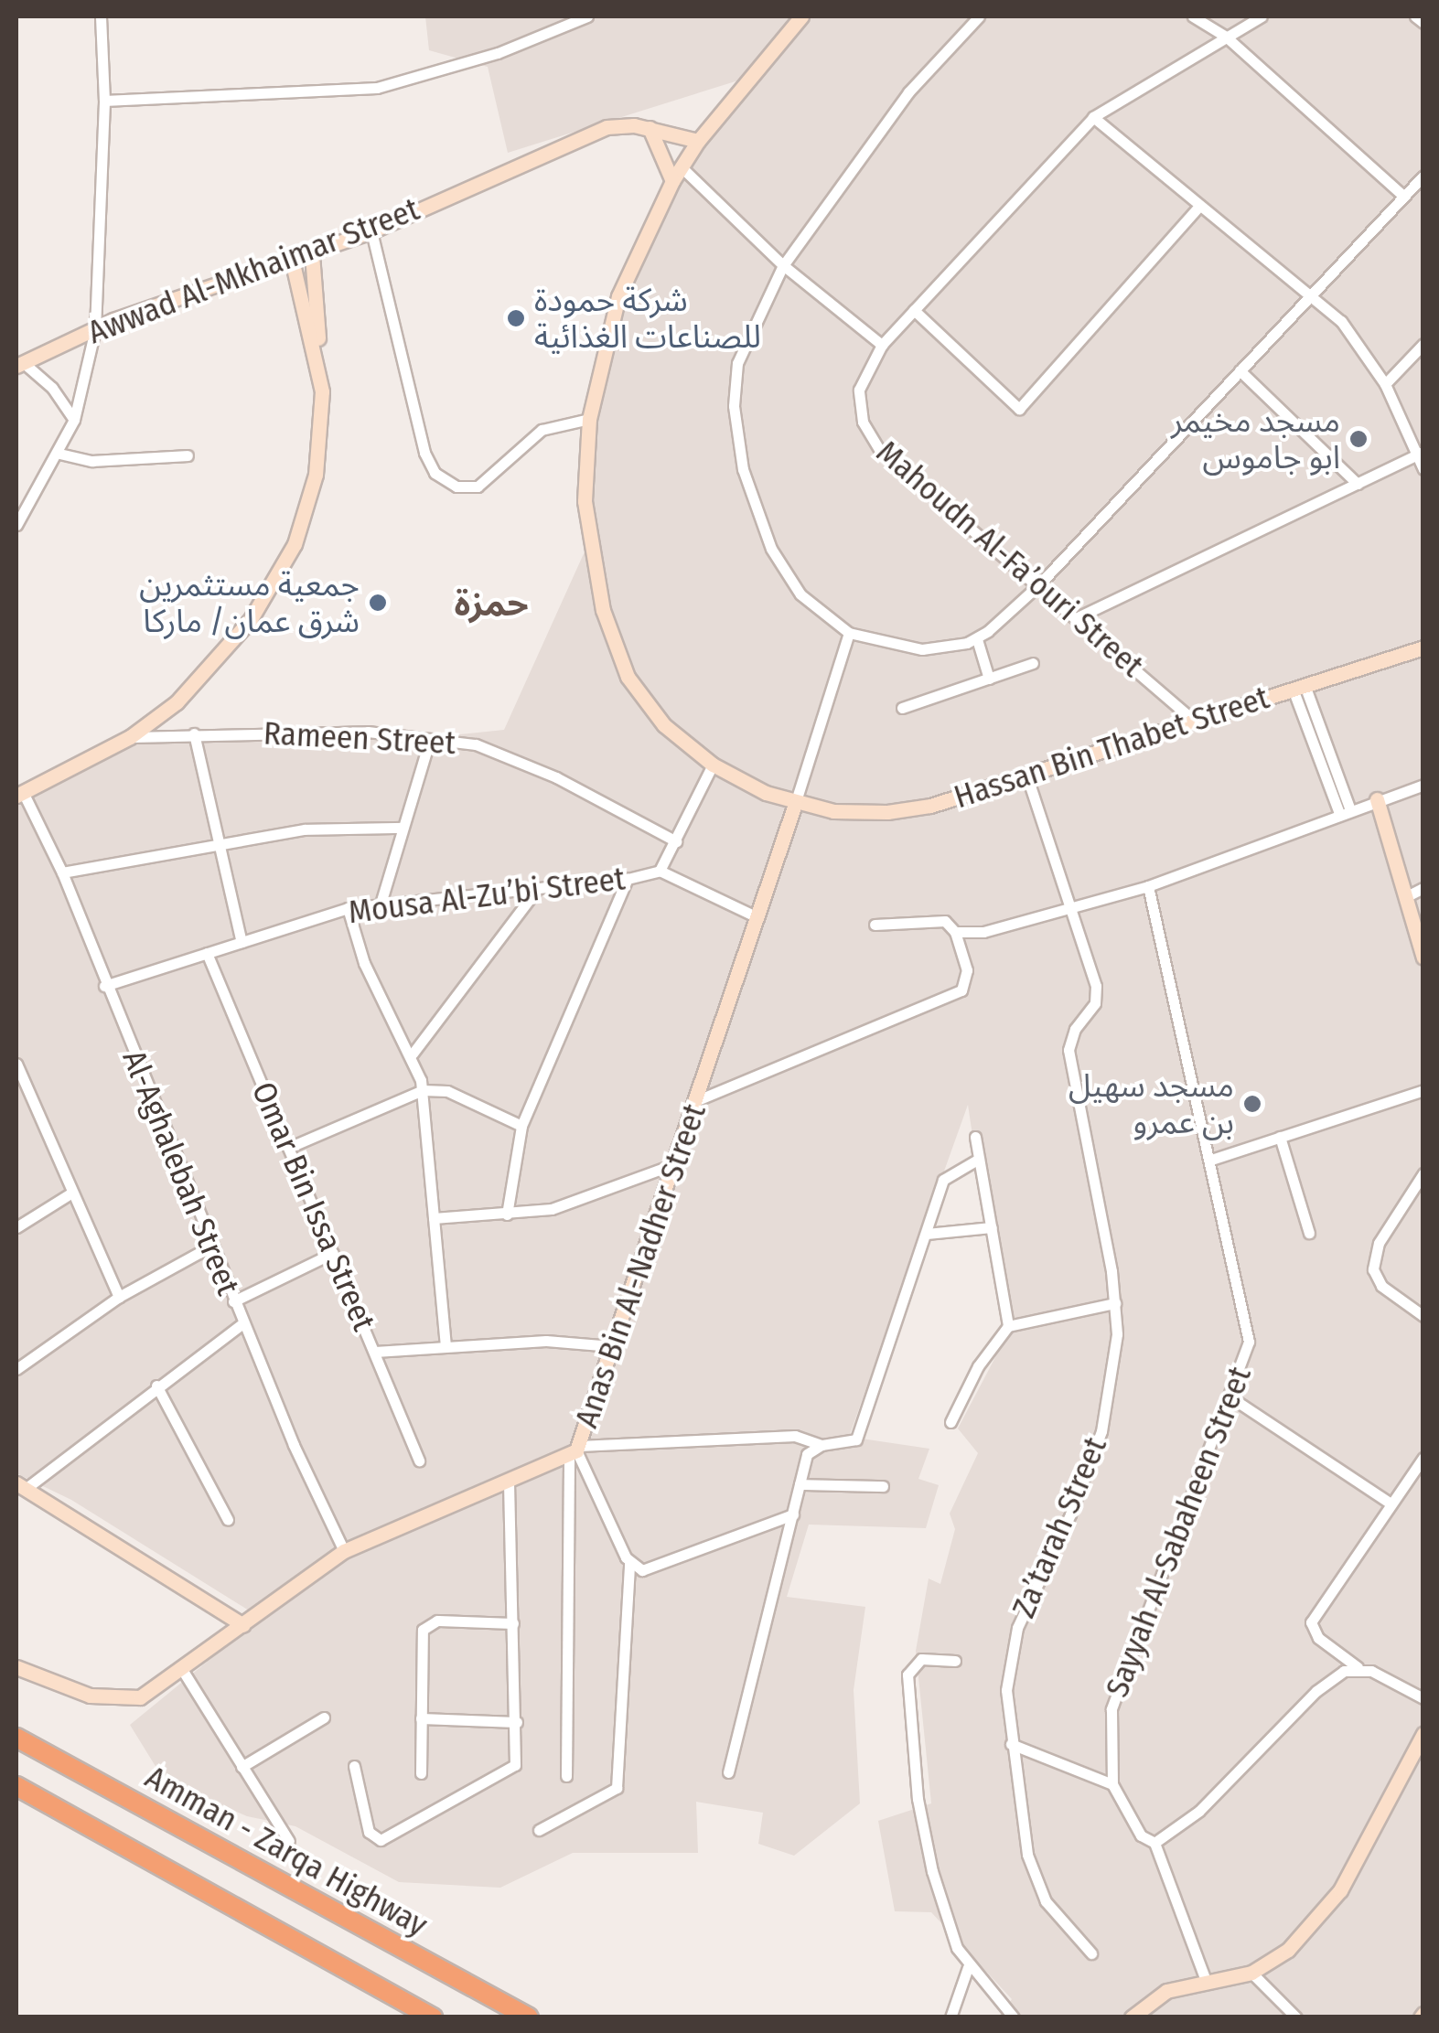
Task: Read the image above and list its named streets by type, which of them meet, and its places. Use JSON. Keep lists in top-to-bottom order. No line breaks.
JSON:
{"streets":{"highway":["Amman - Zarqa Highway"],"street":["Awwad Al-Mkhaimar Street","Mahoudn Al-Fa’ouri Street","Rameen Street","Hassan Bin Thabet Street","Mousa Al-Zu’bi Street","Al-Aghalebah Street","Omar Bin Issa Street","Anas Bin Al-Nadher Street","Za’tarah Street","Sayyah Al-Sabaheen Street"]},"crossings":[["Awwad Al-Mkhaimar Street","Hassan Bin Thabet Street"],["Mahoudn Al-Fa’ouri Street","Hassan Bin Thabet Street"],["Rameen Street","Mousa Al-Zu’bi Street"],["Hassan Bin Thabet Street","Mousa Al-Zu’bi Street"],["Hassan Bin Thabet Street","Anas Bin Al-Nadher Street"],["Hassan Bin Thabet Street","Za’tarah Street"],["Mousa Al-Zu’bi Street","Al-Aghalebah Street"],["Mousa Al-Zu’bi Street","Omar Bin Issa Street"],["Mousa Al-Zu’bi Street","Anas Bin Al-Nadher Street"],["Al-Aghalebah Street","Anas Bin Al-Nadher Street"]],"districts":["حمزة"],"places":["شركة حمودة للصناعات الغذائية","مسجد مخيمر ابو جاموس","جمعية مستثمرين شرق عمان/ ماركا","مسجد سهيل بن عمرو"]}
